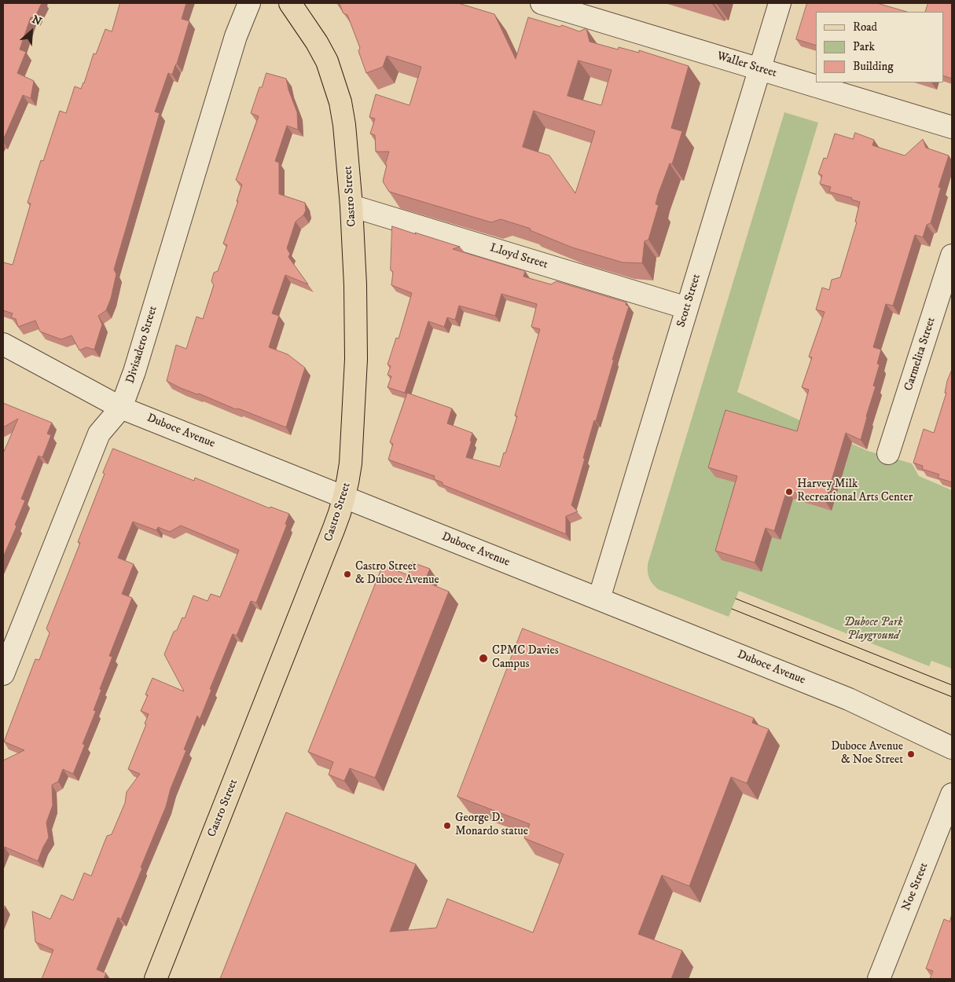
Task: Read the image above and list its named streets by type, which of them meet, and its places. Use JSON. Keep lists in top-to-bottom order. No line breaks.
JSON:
{"streets":{"main road":["Castro Street"],"street":["Waller Street","Lloyd Street","Scott Street","Divisadero Street","Carmelita Street","Duboce Avenue","Noe Street"]},"crossings":[["Waller Street","Scott Street"],["Castro Street","Lloyd Street"],["Castro Street","Duboce Avenue"],["Lloyd Street","Scott Street"],["Scott Street","Duboce Avenue"],["Divisadero Street","Duboce Avenue"]],"parks":["Duboce Park Playground"],"places":["Harvey Milk Recreational Arts Center","Castro Street & Duboce Avenue","CPMC Davies Campus","Duboce Avenue & Noe Street","George D. Monardo statue"],"legend":["Road","Park","Building"],"north":"top right"}
